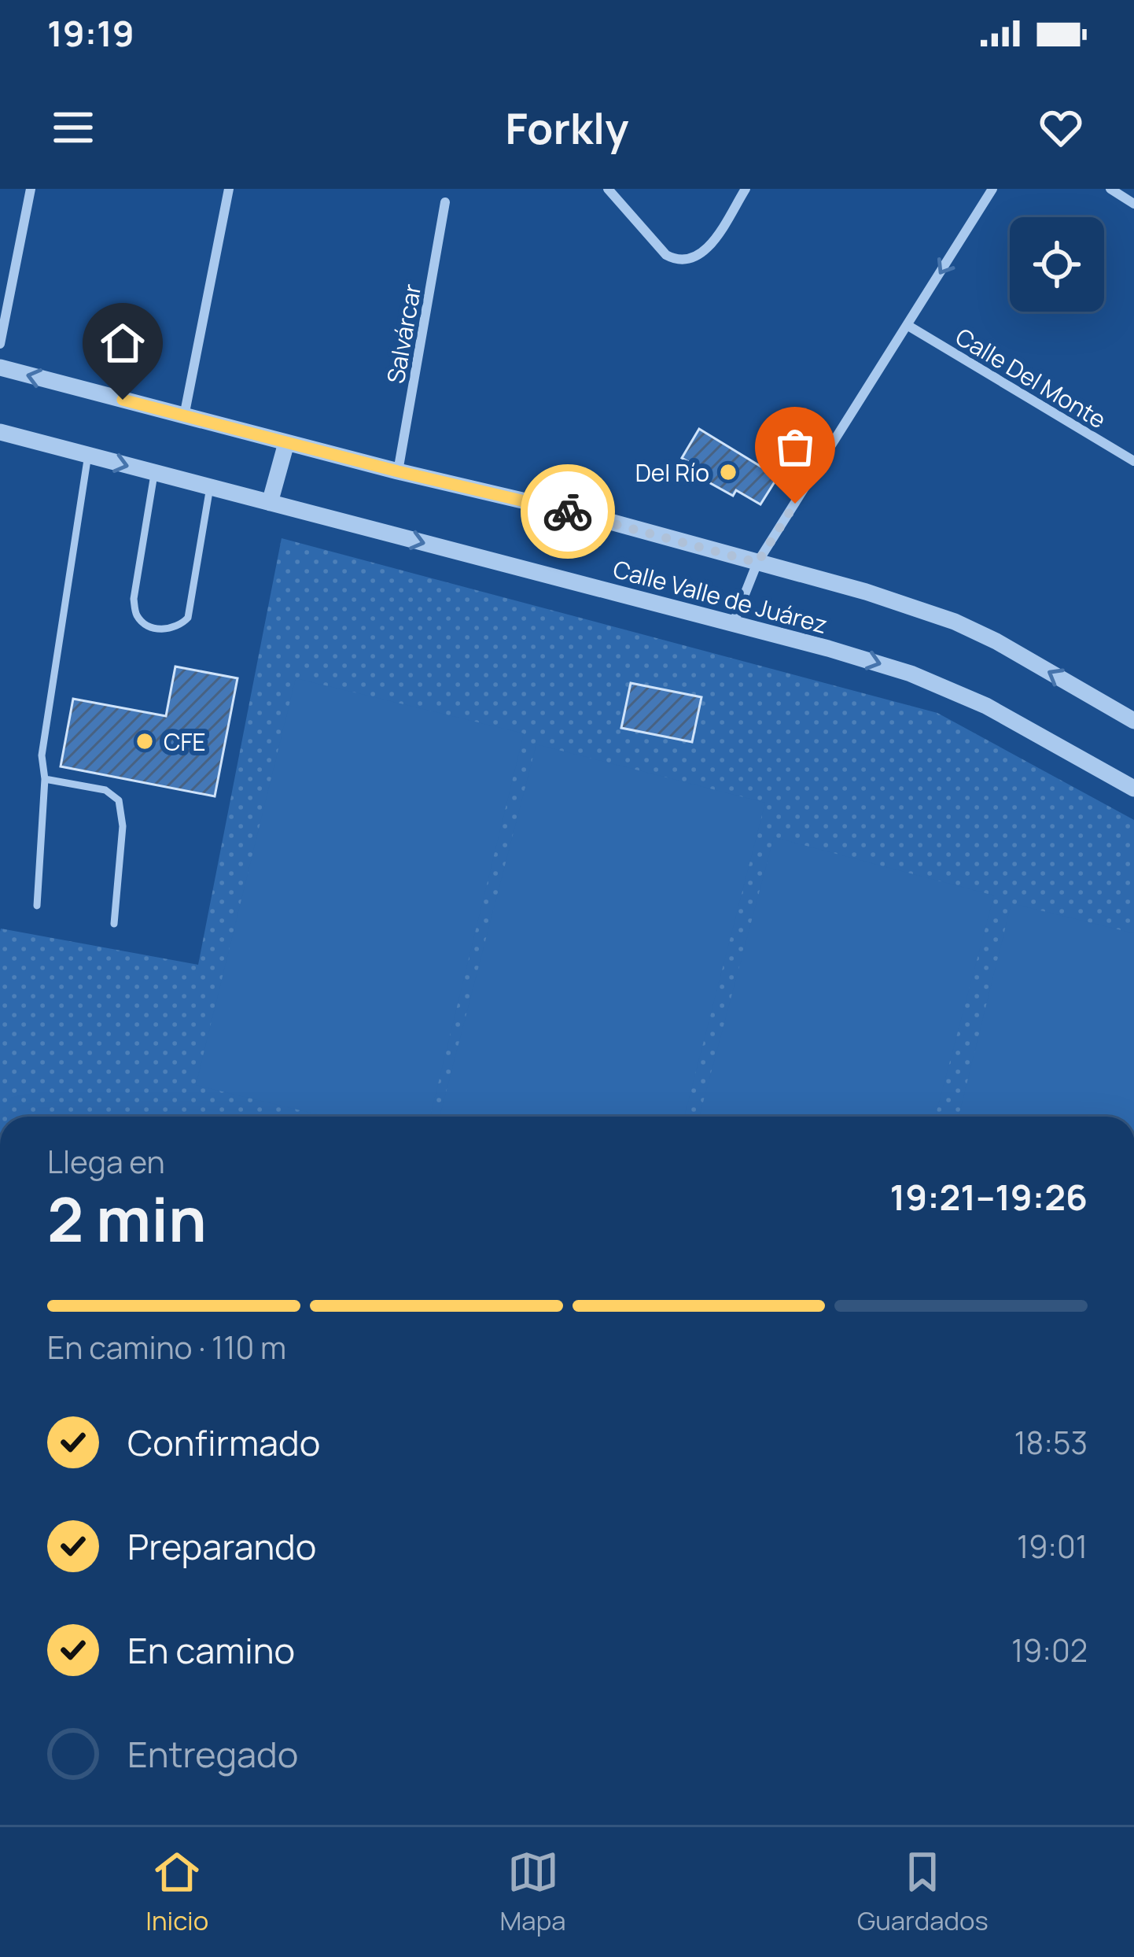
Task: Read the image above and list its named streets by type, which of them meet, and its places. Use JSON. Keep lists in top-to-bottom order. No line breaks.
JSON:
{"streets":{"street":["Salvárcar","Calle Del Monte","Calle Valle de Juárez"]},"crossings":[["Salvárcar","Calle Valle de Juárez"]],"places":["Del Río","CFE"],"page":{"status":"19:19","header":"Forkly","heading":["2 min","Llega en","19:21–19:26"],"bar":"En camino · 110 m","list":[["Confirmado","18:53"],["Preparando","19:01"],["En camino","19:02"],"Entregado"],"tabs":["Inicio","Mapa","Guardados"]}}
